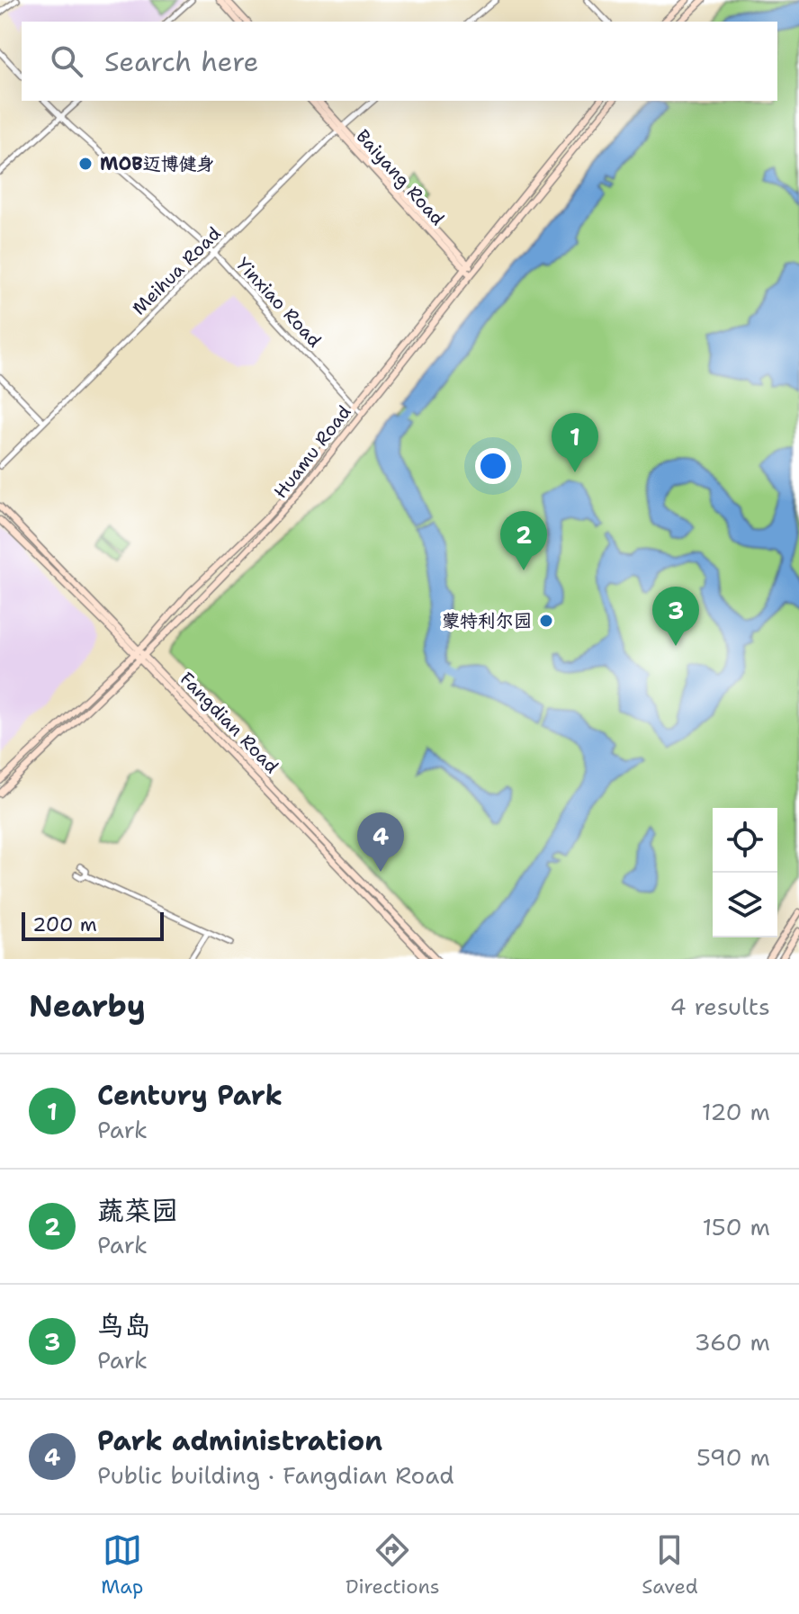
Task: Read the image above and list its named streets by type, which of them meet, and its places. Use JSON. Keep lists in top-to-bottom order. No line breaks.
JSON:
{"streets":{"main road":["Baiyang Road","Huamu Road","Fangdian Road"],"street":["Meihua Road","Yinxiao Road"]},"crossings":[["Baiyang Road","Meihua Road"],["Baiyang Road","Huamu Road"],["Meihua Road","Yinxiao Road"],["Yinxiao Road","Huamu Road"],["Huamu Road","Fangdian Road"]],"places":["MOB迈博健身","蒙特利尔园"],"scale_bar":"200 m","page":{"search":"Search here","pins":["1","2","3","4"],"scale":"200 m","heading":["Nearby","4 results"],"list":[{"mark":"1","name":"Century Park","note":"Park","value":"120 m"},{"mark":"2","name":"蔬菜园","note":"Park","value":"150 m"},{"mark":"3","name":"鸟岛","note":"Park","value":"360 m"},{"mark":"4","name":"Park administration","note":"Public building · Fangdian Road","value":"590 m"}],"nav":["Map","Directions","Saved"]}}
